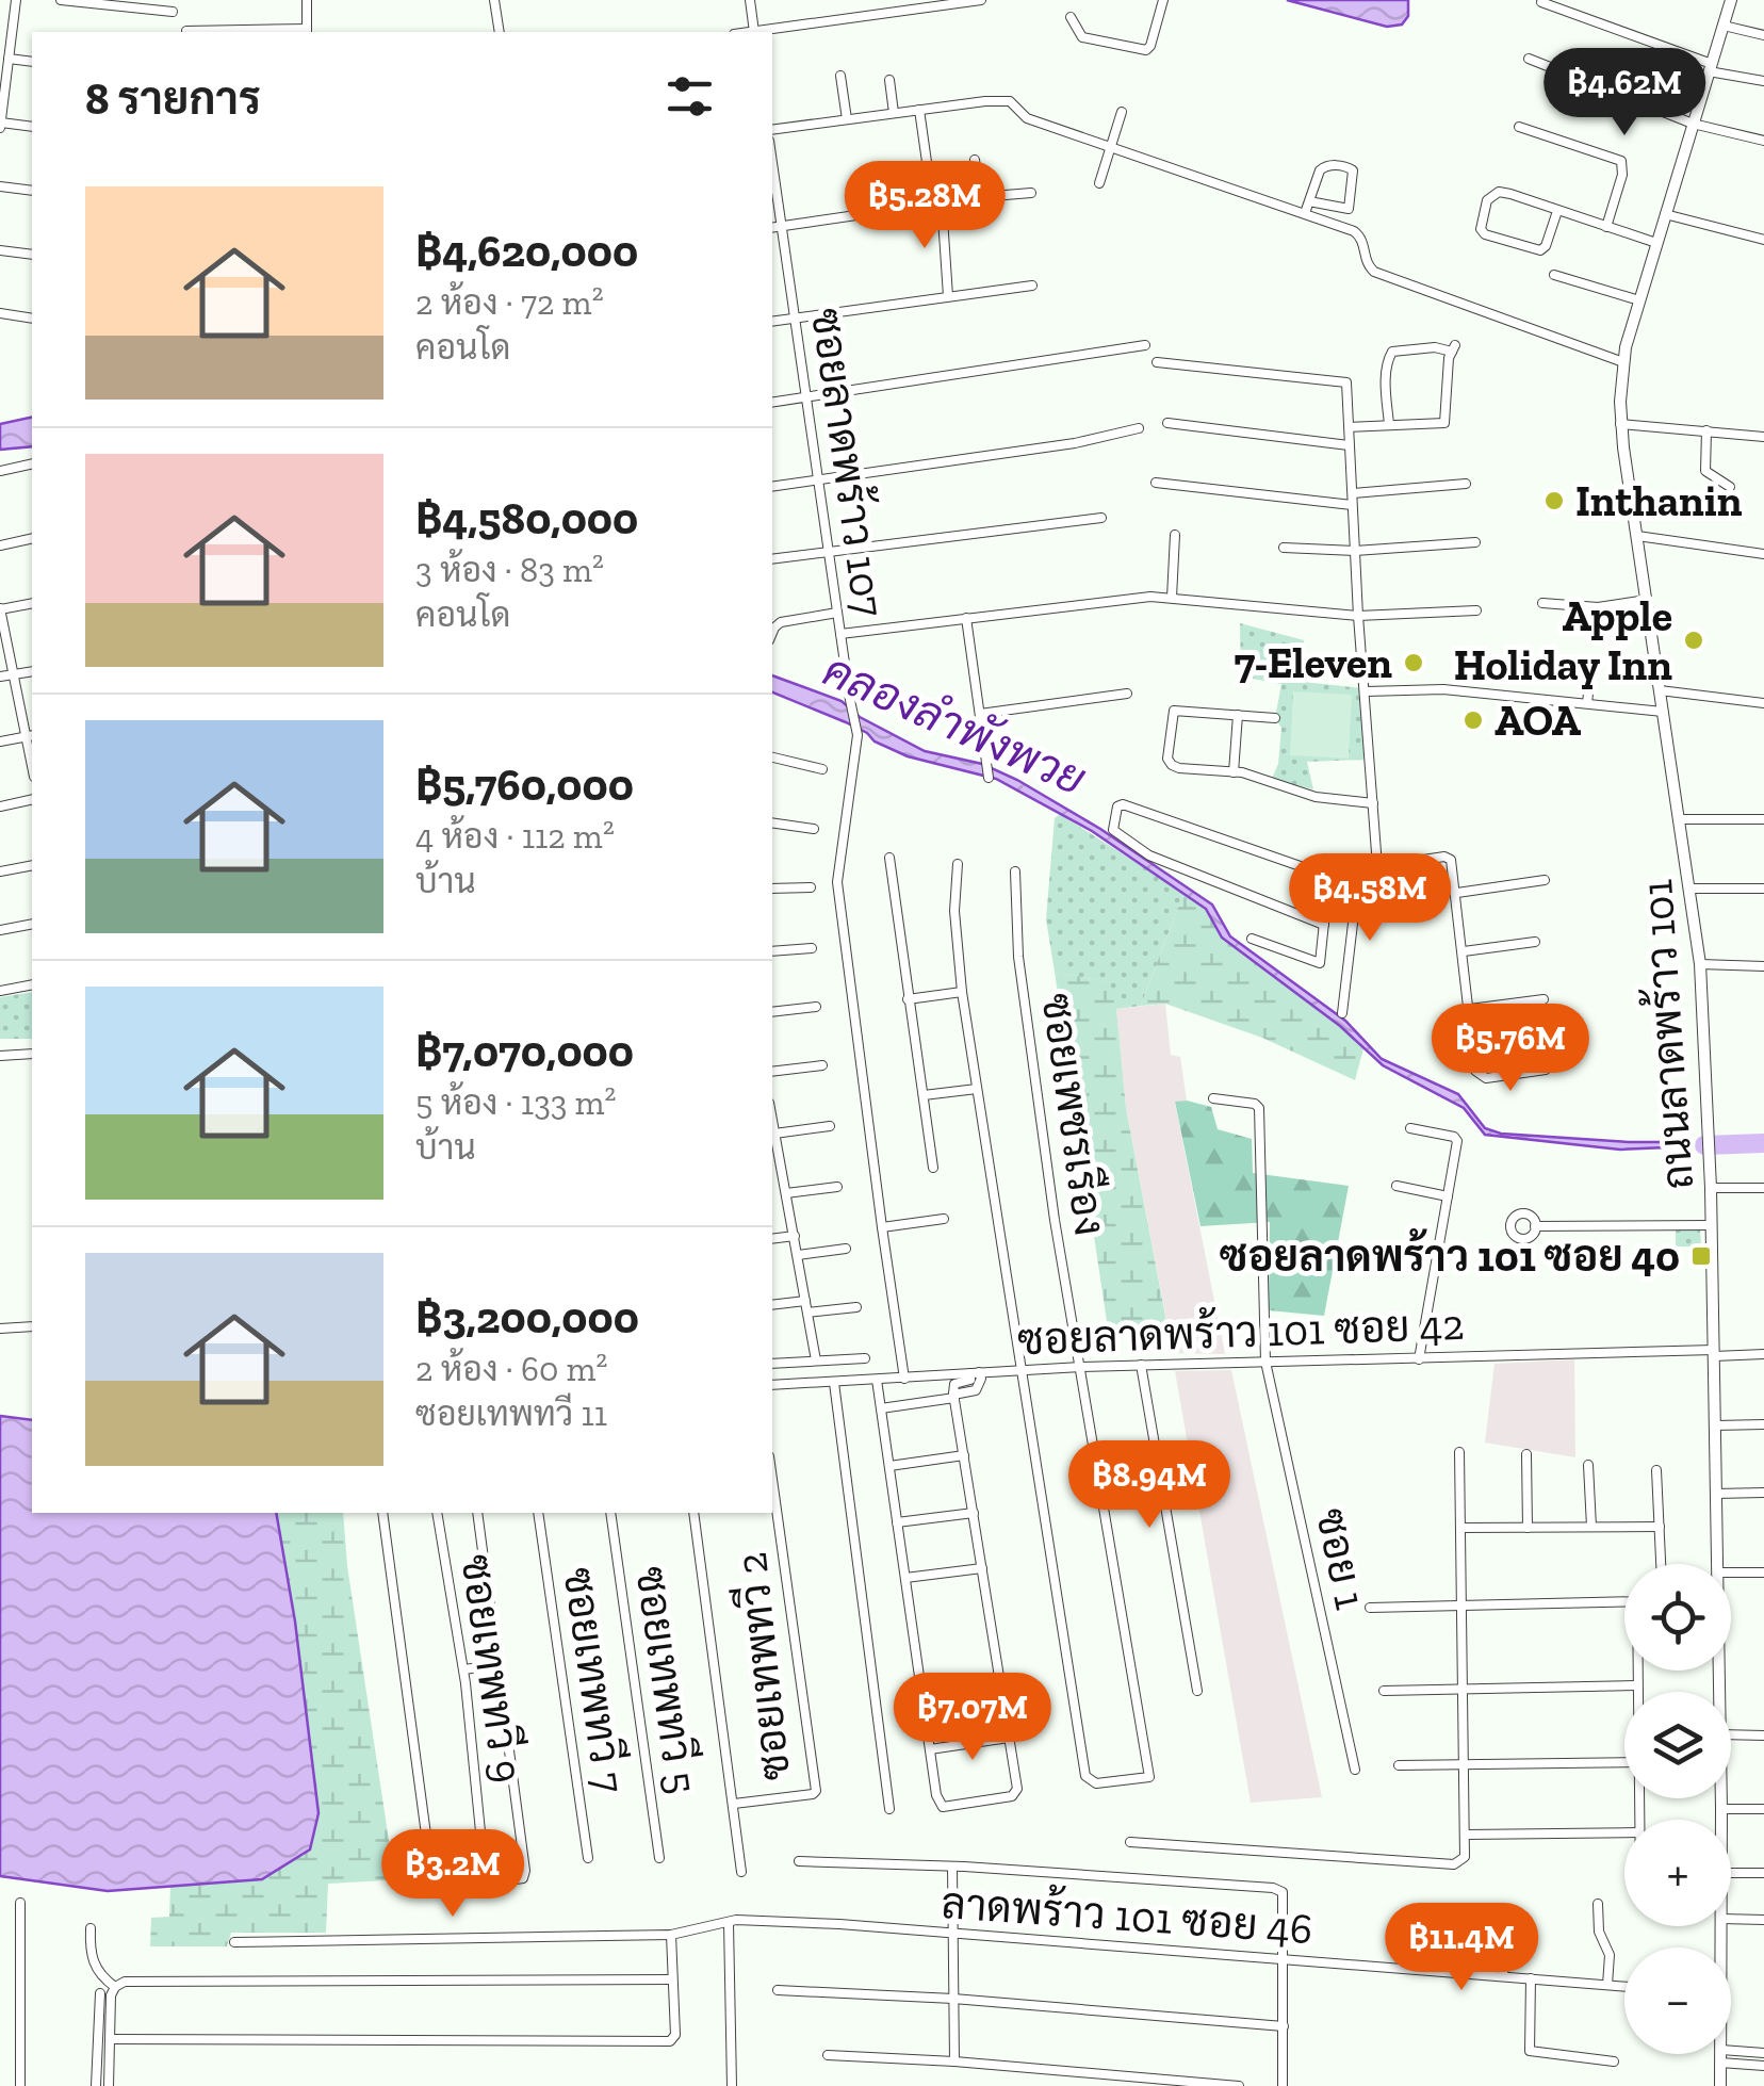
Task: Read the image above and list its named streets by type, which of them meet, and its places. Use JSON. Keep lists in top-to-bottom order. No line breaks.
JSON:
{"streets":{"street":["ซอยลาดพร้าว 107","ถนนลาดพร้าว 101","ซอยเพชรเรือง","ซอยลาดพร้าว 101 ซอย 42","ซอย 1","ซอยเทพทวี 2","ซอยเทพทวี 9","ซอยเทพทวี 7","ซอยเทพทวี 5","ลาดพร้าว 101 ซอย 46"]},"crossings":[["ซอยลาดพร้าว 107","ซอยลาดพร้าว 101 ซอย 42"],["ถนนลาดพร้าว 101","ซอยลาดพร้าว 101 ซอย 42"],["ซอยเพชรเรือง","ซอยลาดพร้าว 101 ซอย 42"],["ซอยลาดพร้าว 101 ซอย 42","ซอย 1"]],"water":["คลองลำพังพวย"],"places":{"other":["Inthanin","Apple Holiday Inn","7-Eleven","AOA"],"transit":["ซอยลาดพร้าว 101 ซอย 40"]},"page":{"heading":"8 รายการ","price":["฿4.62M","฿5.28M","฿4.58M","฿5.76M","฿8.94M","฿7.07M","฿3.2M","฿11.4M"],"list":[{"name":"฿4,620,000","note":"2 ห้อง · 72 m² · คอนโด"},{"name":"฿4,580,000","note":"3 ห้อง · 83 m² · คอนโด"},{"name":"฿5,760,000","note":"4 ห้อง · 112 m² · บ้าน"},{"name":"฿7,070,000","note":"5 ห้อง · 133 m² · บ้าน"},{"name":"฿3,200,000","note":"2 ห้อง · 60 m² · ซอยเทพทวี 11"}],"map_buttons":["+","−"]}}
